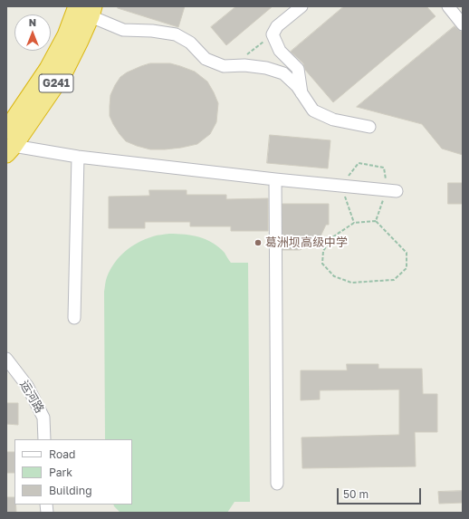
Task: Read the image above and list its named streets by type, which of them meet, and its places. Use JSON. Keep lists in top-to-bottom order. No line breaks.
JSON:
{"streets":{"highway":["G241"],"street":["运河路"]},"places":["葛洲坝高级中学"],"legend":["Road","Park","Building"],"scale_bar":"50 m","north":"top"}
